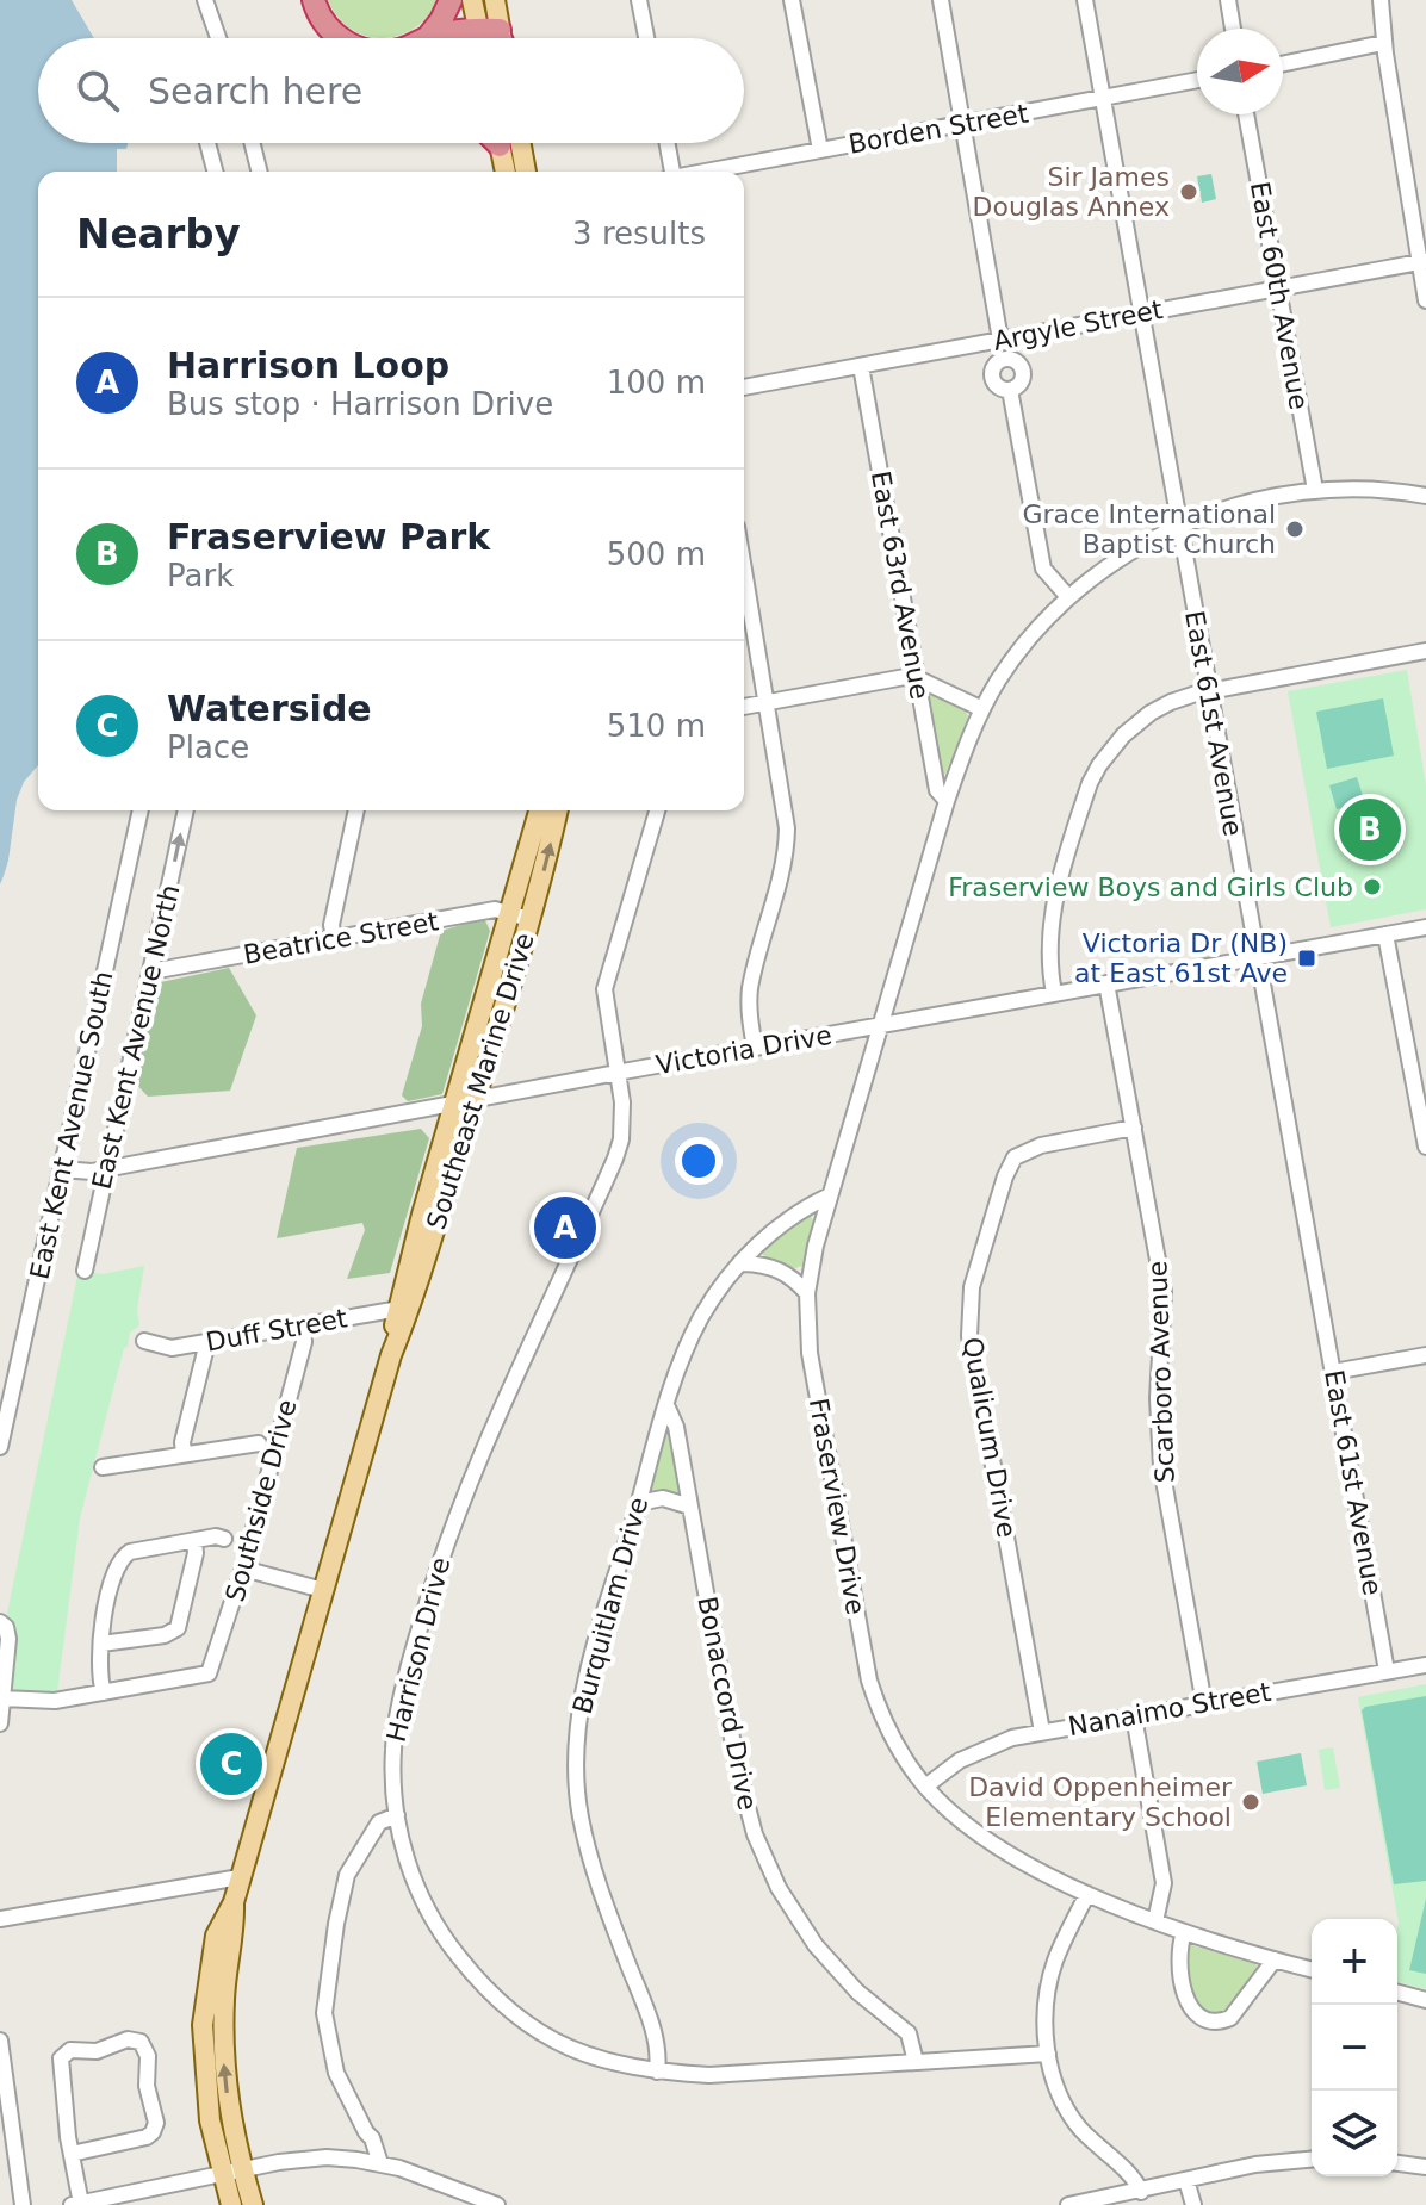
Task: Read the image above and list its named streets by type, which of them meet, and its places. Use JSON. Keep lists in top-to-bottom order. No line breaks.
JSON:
{"streets":{"main road":["Southeast Marine Drive"],"street":["Borden Street","East 60th Avenue","Argyle Street","East 63rd Avenue","East 61st Avenue","Beatrice Street","East Kent Avenue North","Victoria Drive","East Kent Avenue South","Duff Street","Scarboro Avenue","Qualicum Drive","Southside Drive","Fraserview Drive","Burquitlam Drive","Harrison Drive","Bonaccord Drive","Nanaimo Street"]},"crossings":[["Borden Street","East 61st Avenue"],["East 60th Avenue","Argyle Street"],["East 60th Avenue","Fraserview Drive"],["Argyle Street","East 63rd Avenue"],["Argyle Street","East 61st Avenue"],["East 63rd Avenue","Fraserview Drive"],["East 61st Avenue","Victoria Drive"],["East 61st Avenue","Fraserview Drive"],["East 61st Avenue","Nanaimo Street"],["Beatrice Street","East Kent Avenue North"],["Beatrice Street","Southeast Marine Drive"],["East Kent Avenue North","Victoria Drive"],["Victoria Drive","Southeast Marine Drive"],["Victoria Drive","East Kent Avenue South"],["Victoria Drive","Scarboro Avenue"],["Victoria Drive","Fraserview Drive"],["Victoria Drive","Harrison Drive"],["Southeast Marine Drive","Duff Street"],["Duff Street","Southside Drive"],["Scarboro Avenue","Qualicum Drive"],["Scarboro Avenue","Nanaimo Street"],["Qualicum Drive","Nanaimo Street"],["Fraserview Drive","Burquitlam Drive"],["Fraserview Drive","Nanaimo Street"],["Burquitlam Drive","Harrison Drive"],["Burquitlam Drive","Bonaccord Drive"],["Harrison Drive","Bonaccord Drive"]],"places":{"other":["Sir James Douglas Annex","Grace International Baptist Church","Fraserview Boys and Girls Club","David Oppenheimer Elementary School"],"transit":["Victoria Dr (NB) at East 61st Ave"]},"north":"right","page":{"search":"Search here","heading":["Nearby","3 results"],"list":[{"mark":"A","name":"Harrison Loop","note":"Bus stop · Harrison Drive","value":"100 m"},{"mark":"B","name":"Fraserview Park","note":"Park","value":"500 m"},{"mark":"C","name":"Waterside","note":"Place","value":"510 m"}],"pins":["B","A","C"],"map_buttons":["+","−"]}}
